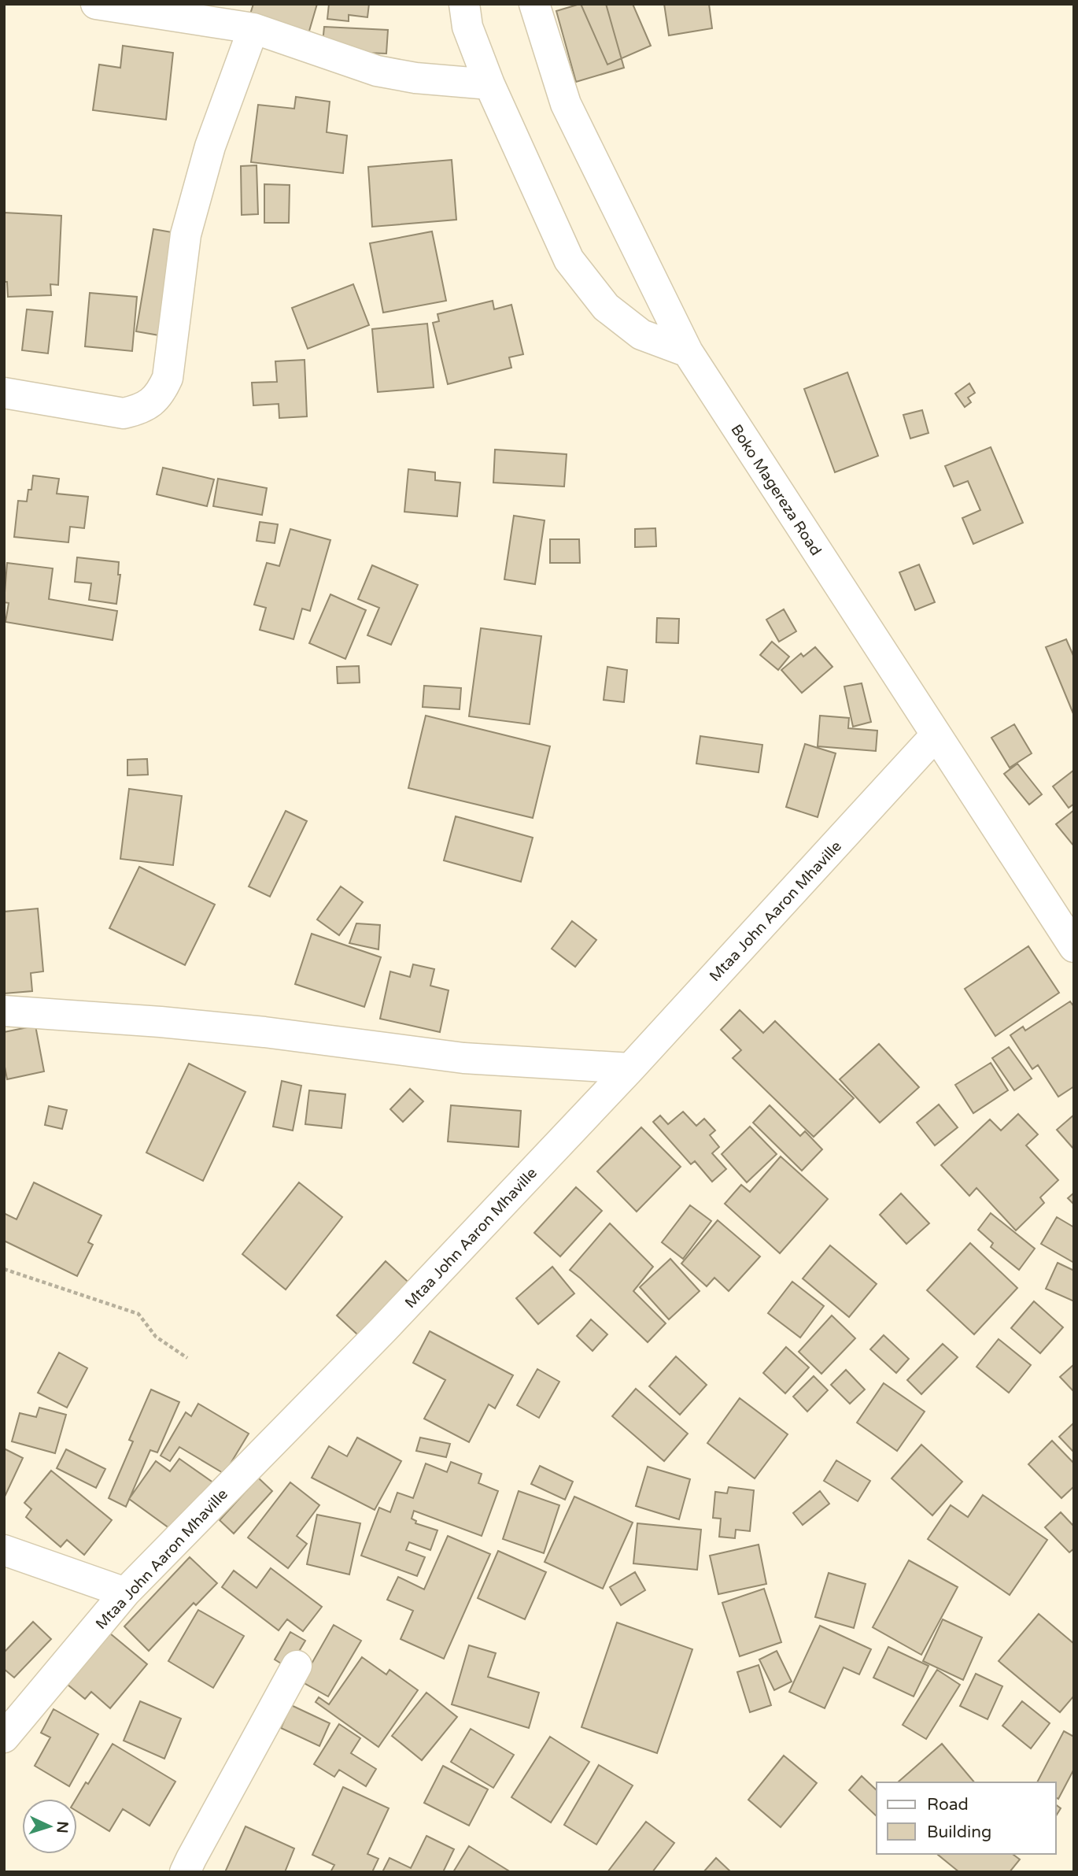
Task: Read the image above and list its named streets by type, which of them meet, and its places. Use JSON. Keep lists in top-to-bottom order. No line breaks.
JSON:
{"streets":{"street":["Boko Magereza Road","Mtaa John Aaron Mhaville"]},"crossings":[["Boko Magereza Road","Mtaa John Aaron Mhaville"]],"legend":["Road","Building"],"north":"right"}
